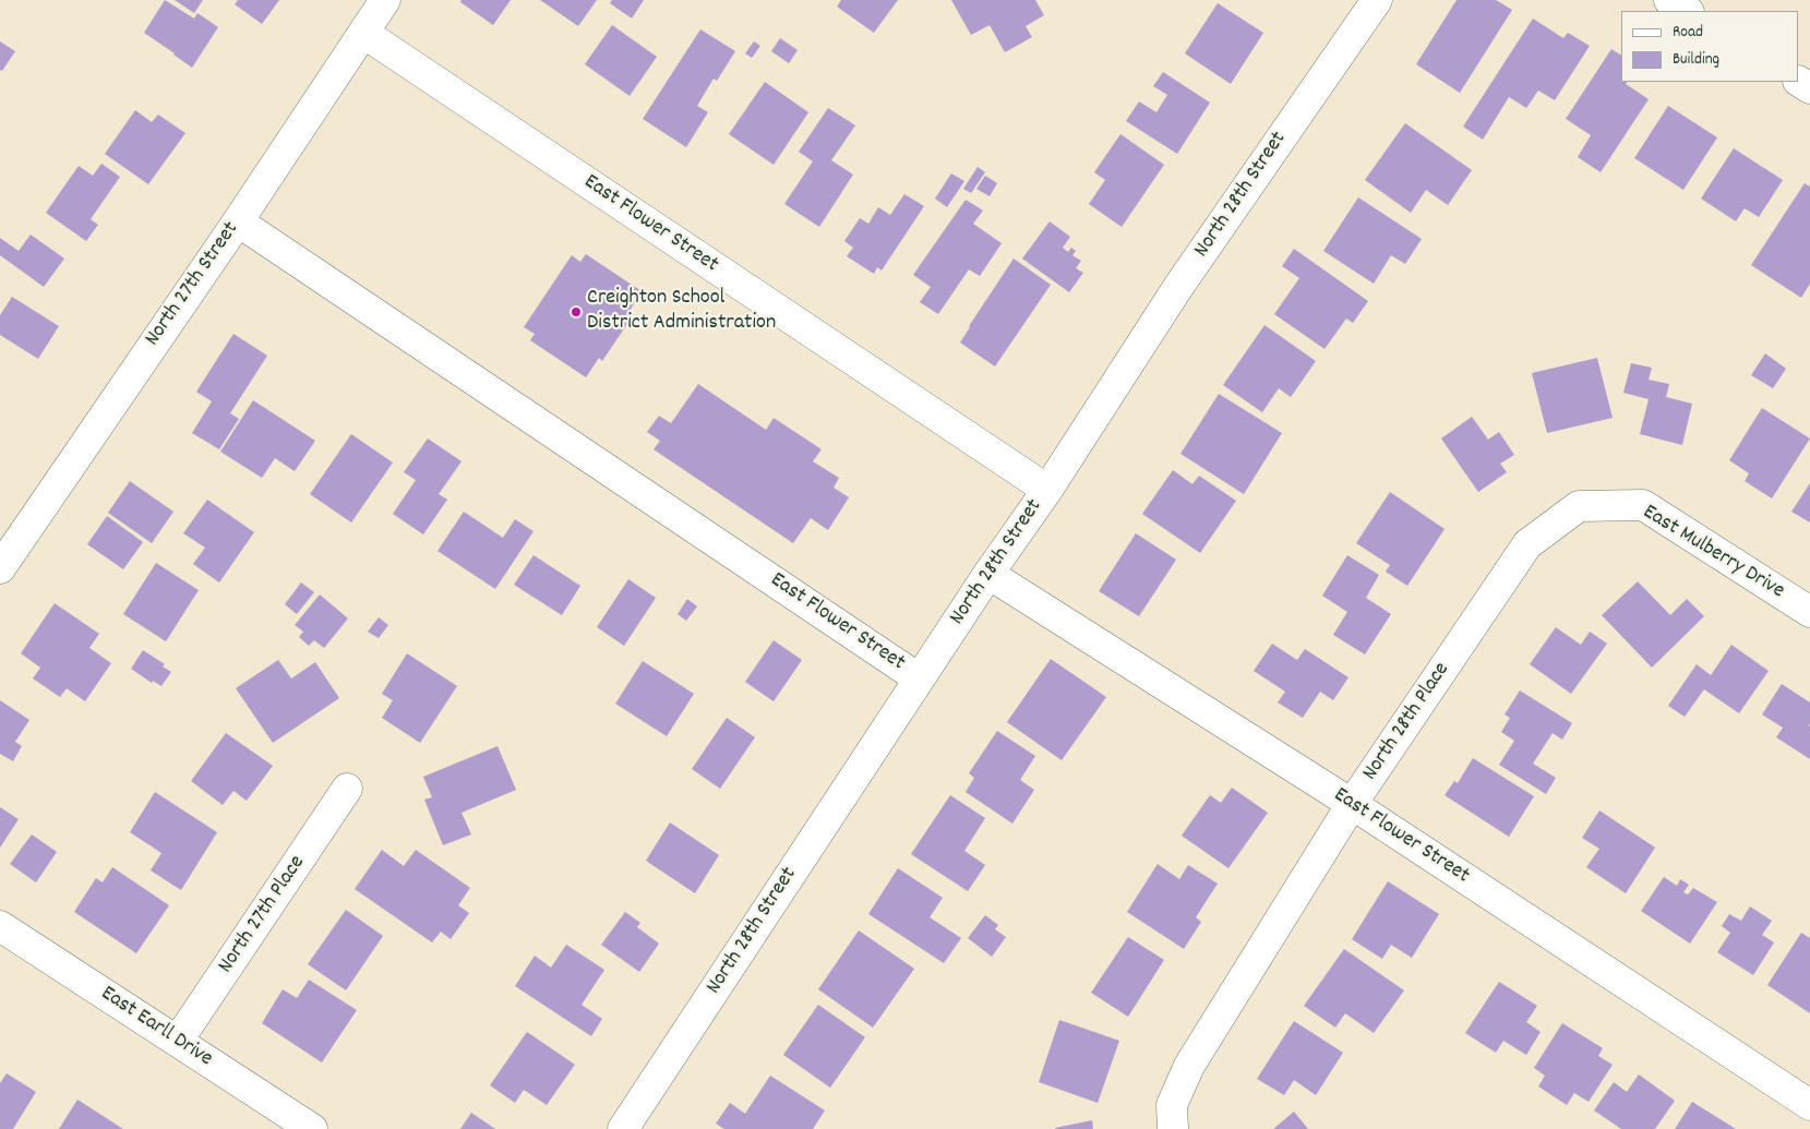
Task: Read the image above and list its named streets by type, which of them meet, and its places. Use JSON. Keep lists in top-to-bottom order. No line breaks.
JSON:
{"streets":{"street":["North 28th Street","East Flower Street","North 27th Street","East Mulberry Drive","North 28th Place","North 27th Place","East Earll Drive"]},"crossings":[["North 28th Street","East Flower Street"],["East Flower Street","North 27th Street"],["East Flower Street","North 28th Place"],["East Mulberry Drive","North 28th Place"],["North 27th Place","East Earll Drive"]],"places":["Creighton School District Administration"],"legend":["Road","Building"]}
